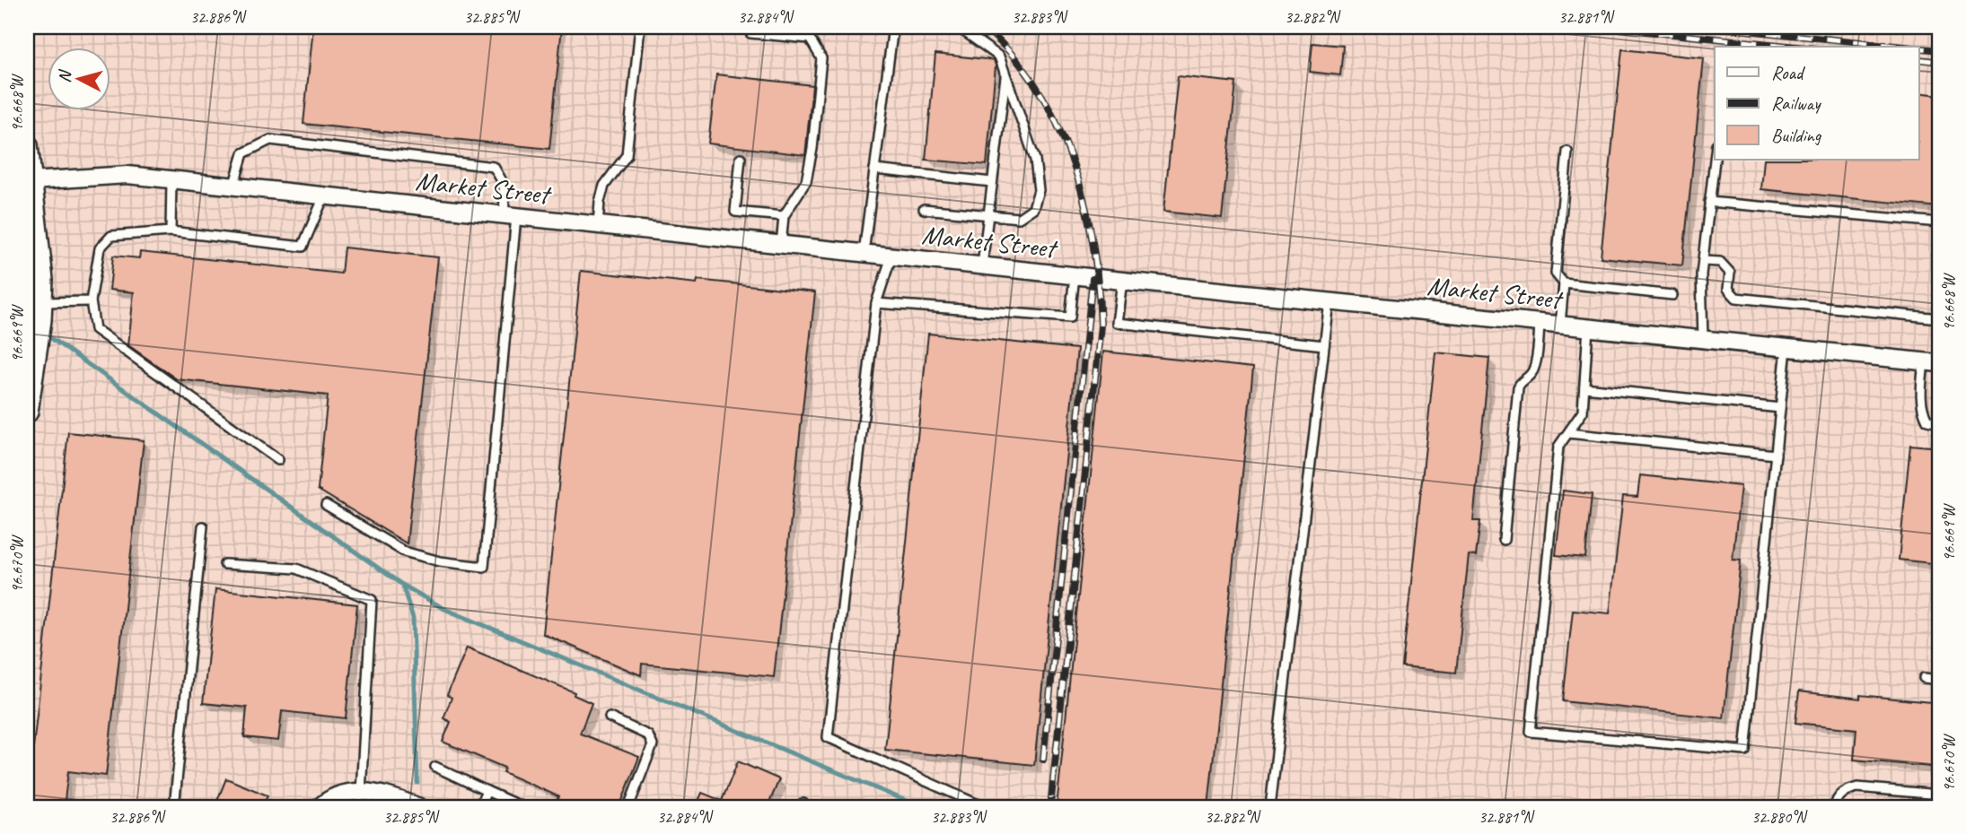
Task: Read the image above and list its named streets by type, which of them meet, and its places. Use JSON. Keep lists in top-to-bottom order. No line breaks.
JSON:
{"streets":{"street":["Market Street"]},"legend":["Road","Railway","Building"],"north":"left","coordinates":["32.886°N","32.885°N","32.884°N","32.883°N","32.882°N","32.881°N","96.668°W","96.669°W","96.670°W","32.880°N"]}
